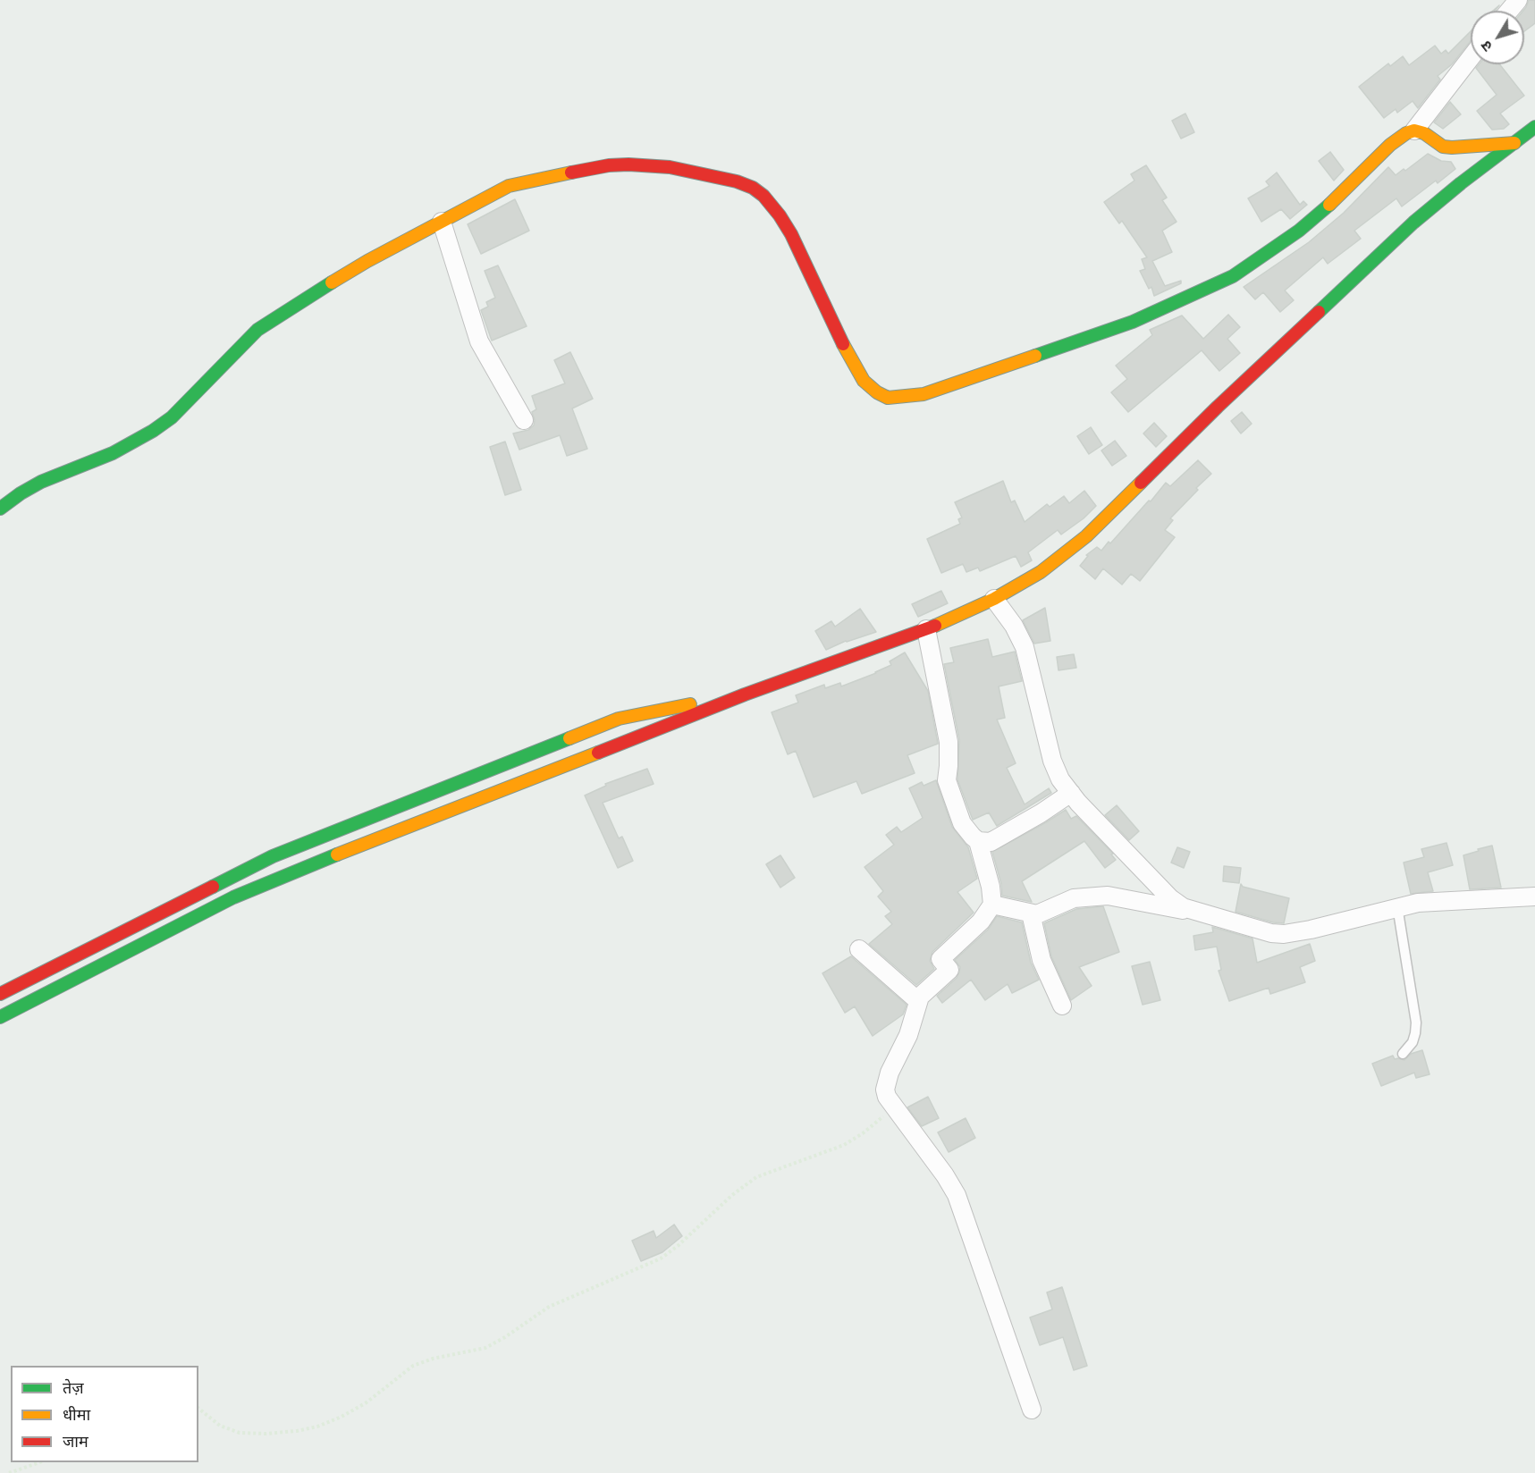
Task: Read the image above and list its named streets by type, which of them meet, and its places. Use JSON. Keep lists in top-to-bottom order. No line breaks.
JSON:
{"legend":["तेज़","धीमा","जाम"],"north":"bottom left"}
